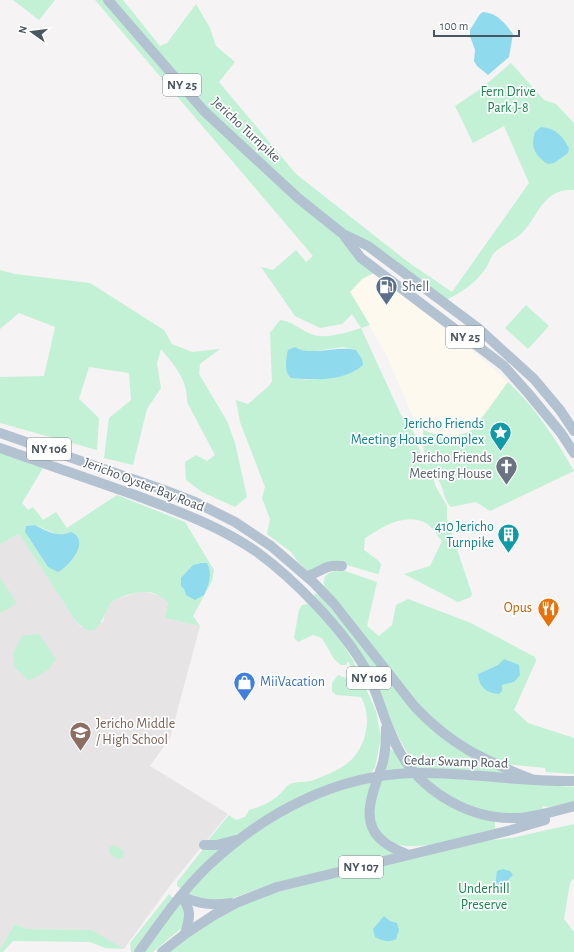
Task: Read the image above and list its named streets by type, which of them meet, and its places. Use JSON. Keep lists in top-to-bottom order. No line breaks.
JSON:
{"streets":{"main road":["NY 25","Jericho Turnpike","NY 106","Jericho Oyster Bay Road","Cedar Swamp Road","NY 107"]},"crossings":[["Jericho Oyster Bay Road","Cedar Swamp Road"]],"parks":["Fern Drive Park J-8","Underhill Preserve"],"places":{"fuel station":["Shell"],"place":["Jericho Friends Meeting House Complex"],"church":["Jericho Friends Meeting House"],"building":["410 Jericho Turnpike"],"restaurant":["Opus"],"shop":["MiiVacation"],"school or university":["Jericho Middle / High School"]},"scale_bar":"100 m","north":"left"}
